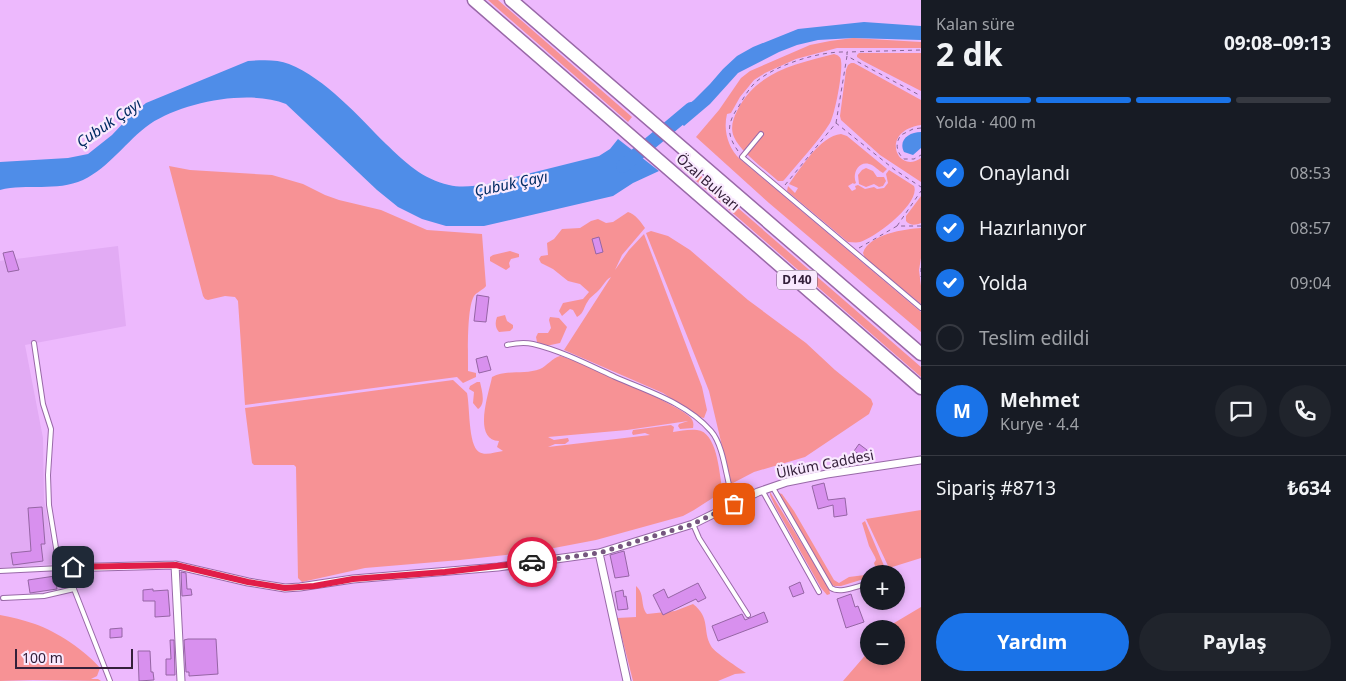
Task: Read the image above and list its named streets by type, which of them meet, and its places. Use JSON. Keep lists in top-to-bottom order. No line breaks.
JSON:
{"streets":{"highway":["Özal Bulvarı","D140"],"street":["Ülküm Caddesi"]},"water":["Çubuk Çayı"],"scale_bar":"100 m","page":{"heading":["2 dk","Kalan süre","09:08–09:13"],"panel":["Mehmet","Kurye · 4.4","Sipariş #8713","₺634"],"bar":"Yolda · 400 m","list":[["Onaylandı","08:53"],["Hazırlanıyor","08:57"],["Yolda","09:04"],"Teslim edildi"],"round":"M","map_buttons":["+","−"],"buttons":["Yardım","Paylaş"],"scale":"100 m"}}
